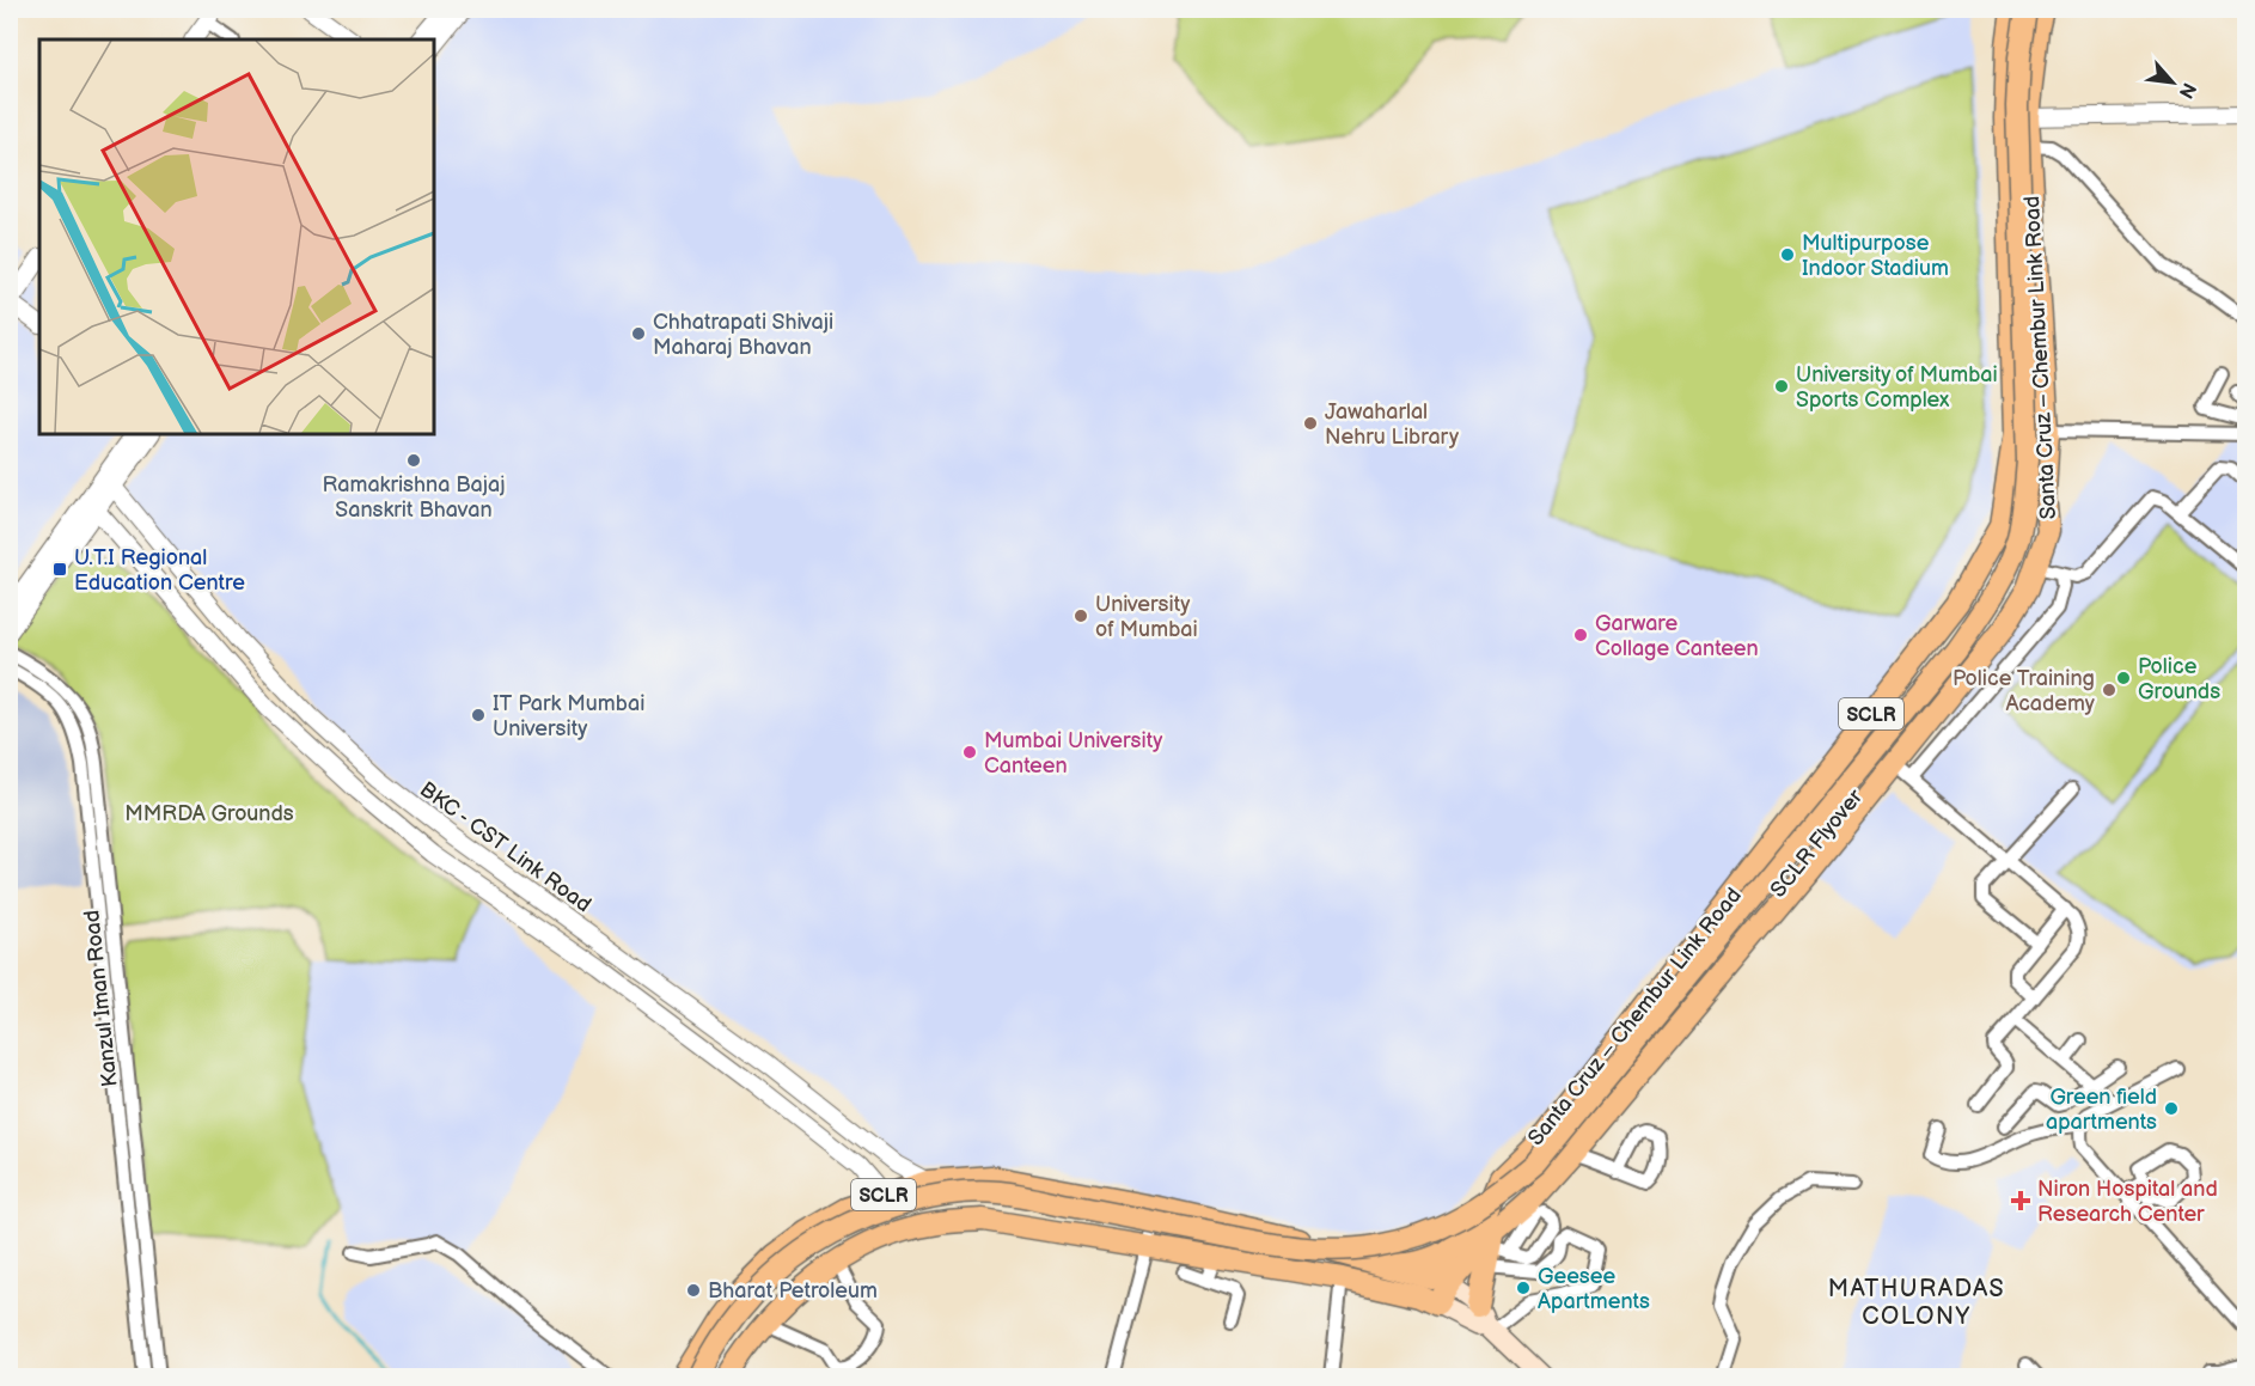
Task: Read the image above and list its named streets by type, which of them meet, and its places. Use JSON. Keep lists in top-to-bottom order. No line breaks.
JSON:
{"streets":{"highway":["Santa Cruz – Chembur Link Road","SCLR","SCLR Flyover"],"street":["BKC - CST Link Road","Kanzul Iman Road"]},"crossings":[["Santa Cruz – Chembur Link Road","SCLR"],["Santa Cruz – Chembur Link Road","SCLR Flyover"],["SCLR","BKC - CST Link Road"]],"districts":["MATHURADAS COLONY"],"parks":["MMRDA Grounds"],"places":{"other":["Multipurpose Indoor Stadium","Chhatrapati Shivaji Maharaj Bhavan","University of Mumbai Sports Complex","Jawaharlal Nehru Library","Ramakrishna Bajaj Sanskrit Bhavan","University of Mumbai","Garware Collage Canteen","Police Grounds","Police Training Academy","IT Park Mumbai University","Mumbai University Canteen","Green field apartments","Geesee Apartments","Bharat Petroleum"],"transit":["U.T.I Regional Education Centre"],"health":["Niron Hospital and Research Center"]},"north":"bottom right"}
